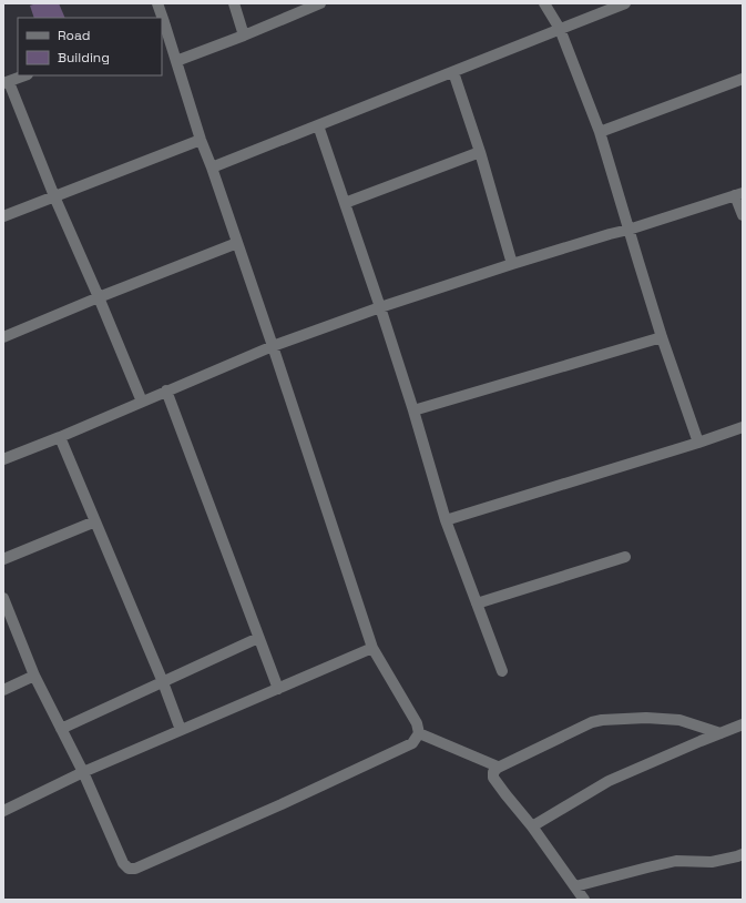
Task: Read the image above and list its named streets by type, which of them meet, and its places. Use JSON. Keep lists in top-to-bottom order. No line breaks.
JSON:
{"legend":["Road","Building"]}
